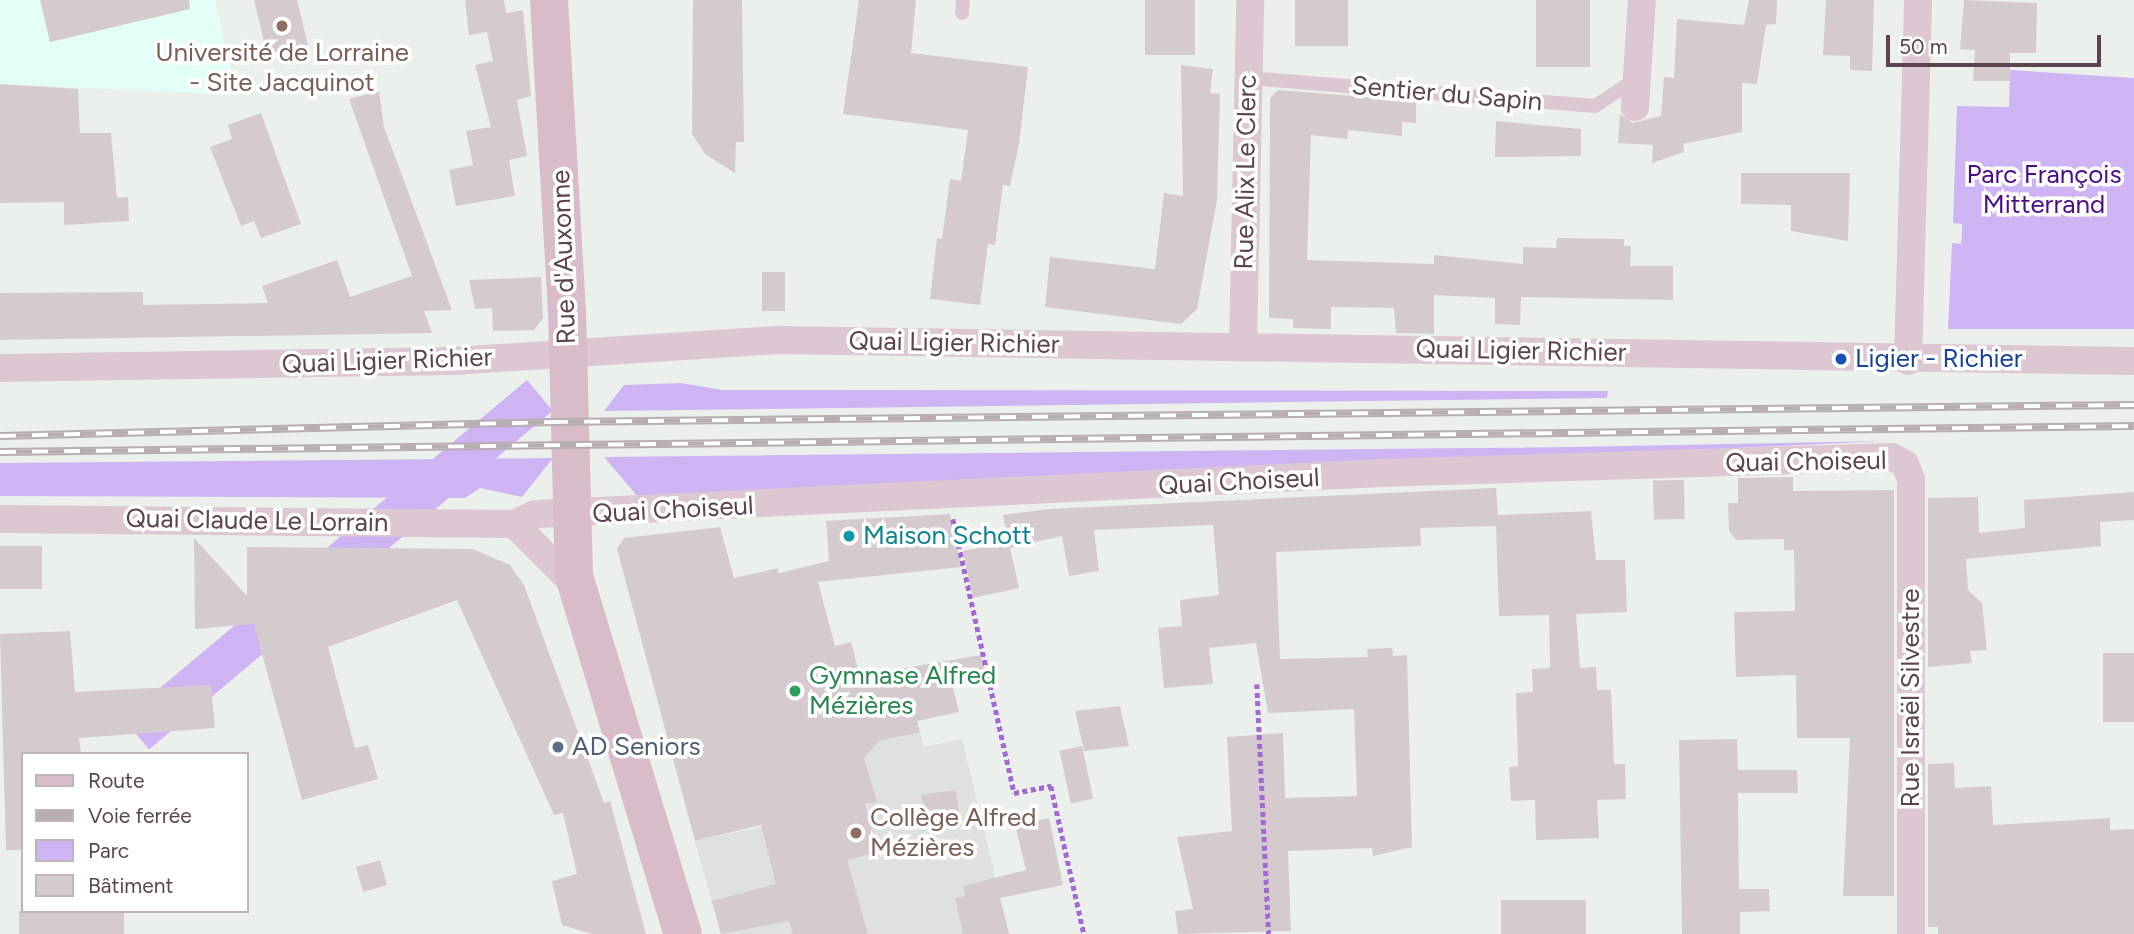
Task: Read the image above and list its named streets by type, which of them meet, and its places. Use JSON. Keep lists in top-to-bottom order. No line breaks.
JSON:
{"streets":{"main road":["Rue d'Auxonne"],"street":["Rue Alix Le Clerc","Quai Ligier Richier","Quai Choiseul","Quai Claude Le Lorrain","Rue Israël Silvestre"],"lane":["Sentier du Sapin"]},"crossings":[["Sentier du Sapin","Rue Alix Le Clerc"],["Rue Alix Le Clerc","Quai Ligier Richier"],["Rue d'Auxonne","Quai Ligier Richier"],["Rue d'Auxonne","Quai Choiseul"],["Rue d'Auxonne","Quai Claude Le Lorrain"],["Quai Choiseul","Quai Claude Le Lorrain"],["Quai Choiseul","Rue Israël Silvestre"]],"parks":["Parc François Mitterrand"],"places":["Université de Lorraine - Site Jacquinot","Ligier - Richier","Maison Schott","Gymnase Alfred Mézières","AD Seniors","Collège Alfred Mézières"],"legend":["Route","Voie ferrée","Parc","Bâtiment"],"scale_bar":"50 m"}
